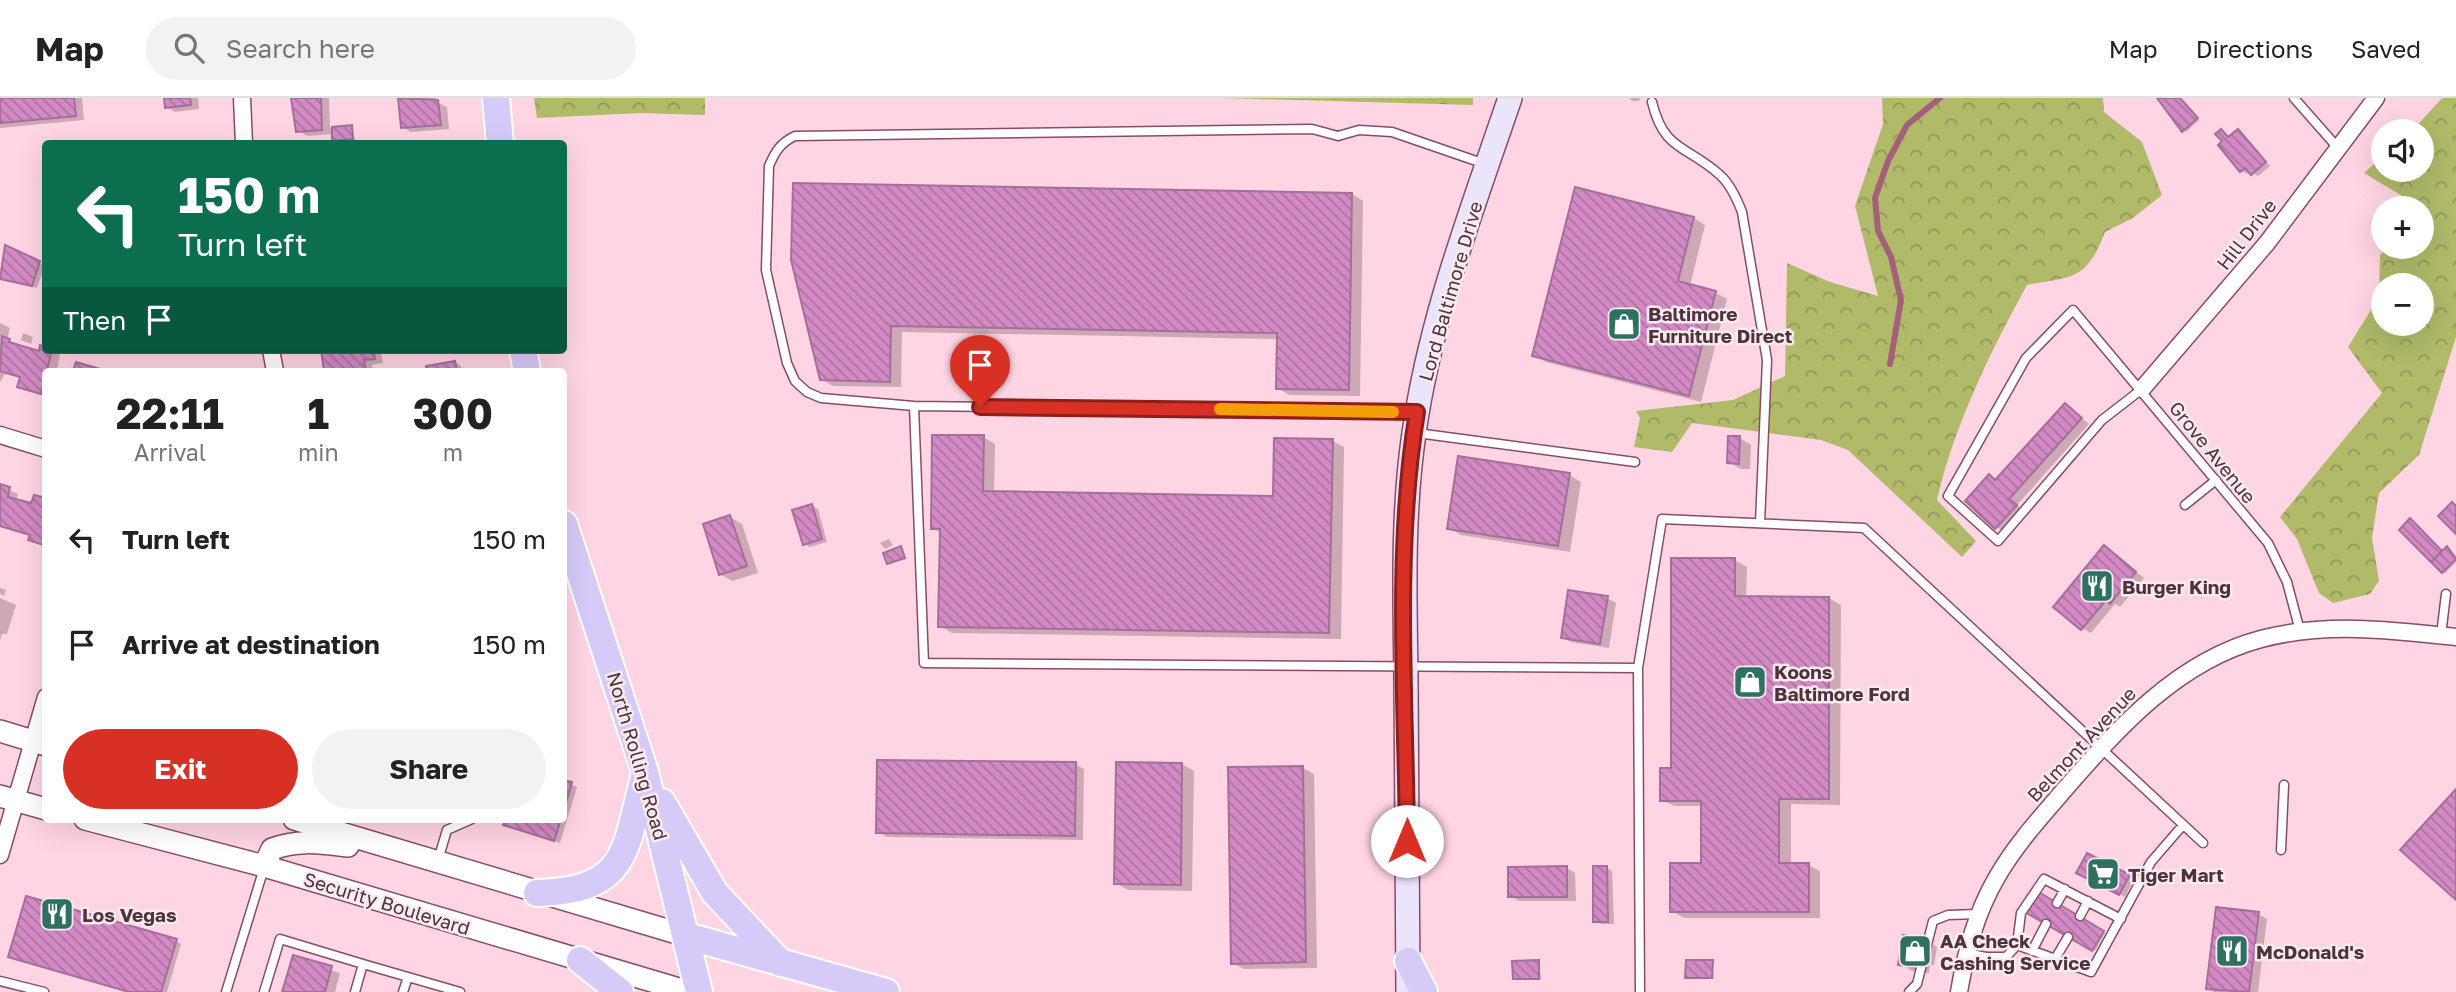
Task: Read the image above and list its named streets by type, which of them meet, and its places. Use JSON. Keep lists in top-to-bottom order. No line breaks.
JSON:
{"streets":{"main road":["Lord Baltimore Drive","North Rolling Road"],"street":["Hill Drive","Belmont Avenue","Security Boulevard"],"lane":["Grove Avenue"]},"crossings":[["Hill Drive","Grove Avenue"],["Grove Avenue","Belmont Avenue"]],"places":{"shop":["Baltimore Furniture Direct","Koons Baltimore Ford","AA Check Cashing Service"],"restaurant":["Burger King","Los Vegas","McDonald's"],"supermarket":["Tiger Mart"]},"page":{"header":"Map","search":"Search here","nav":["Map","Directions","Saved"],"map_buttons":["+","−"],"turn":["150 m","Turn left"],"then":"Then","eta":["22:11","Arrival","1","min","300","m"],"list":[{"name":"Turn left","value":"150 m"},{"name":"Arrive at destination","value":"150 m"}],"buttons":["Exit","Share"]}}
